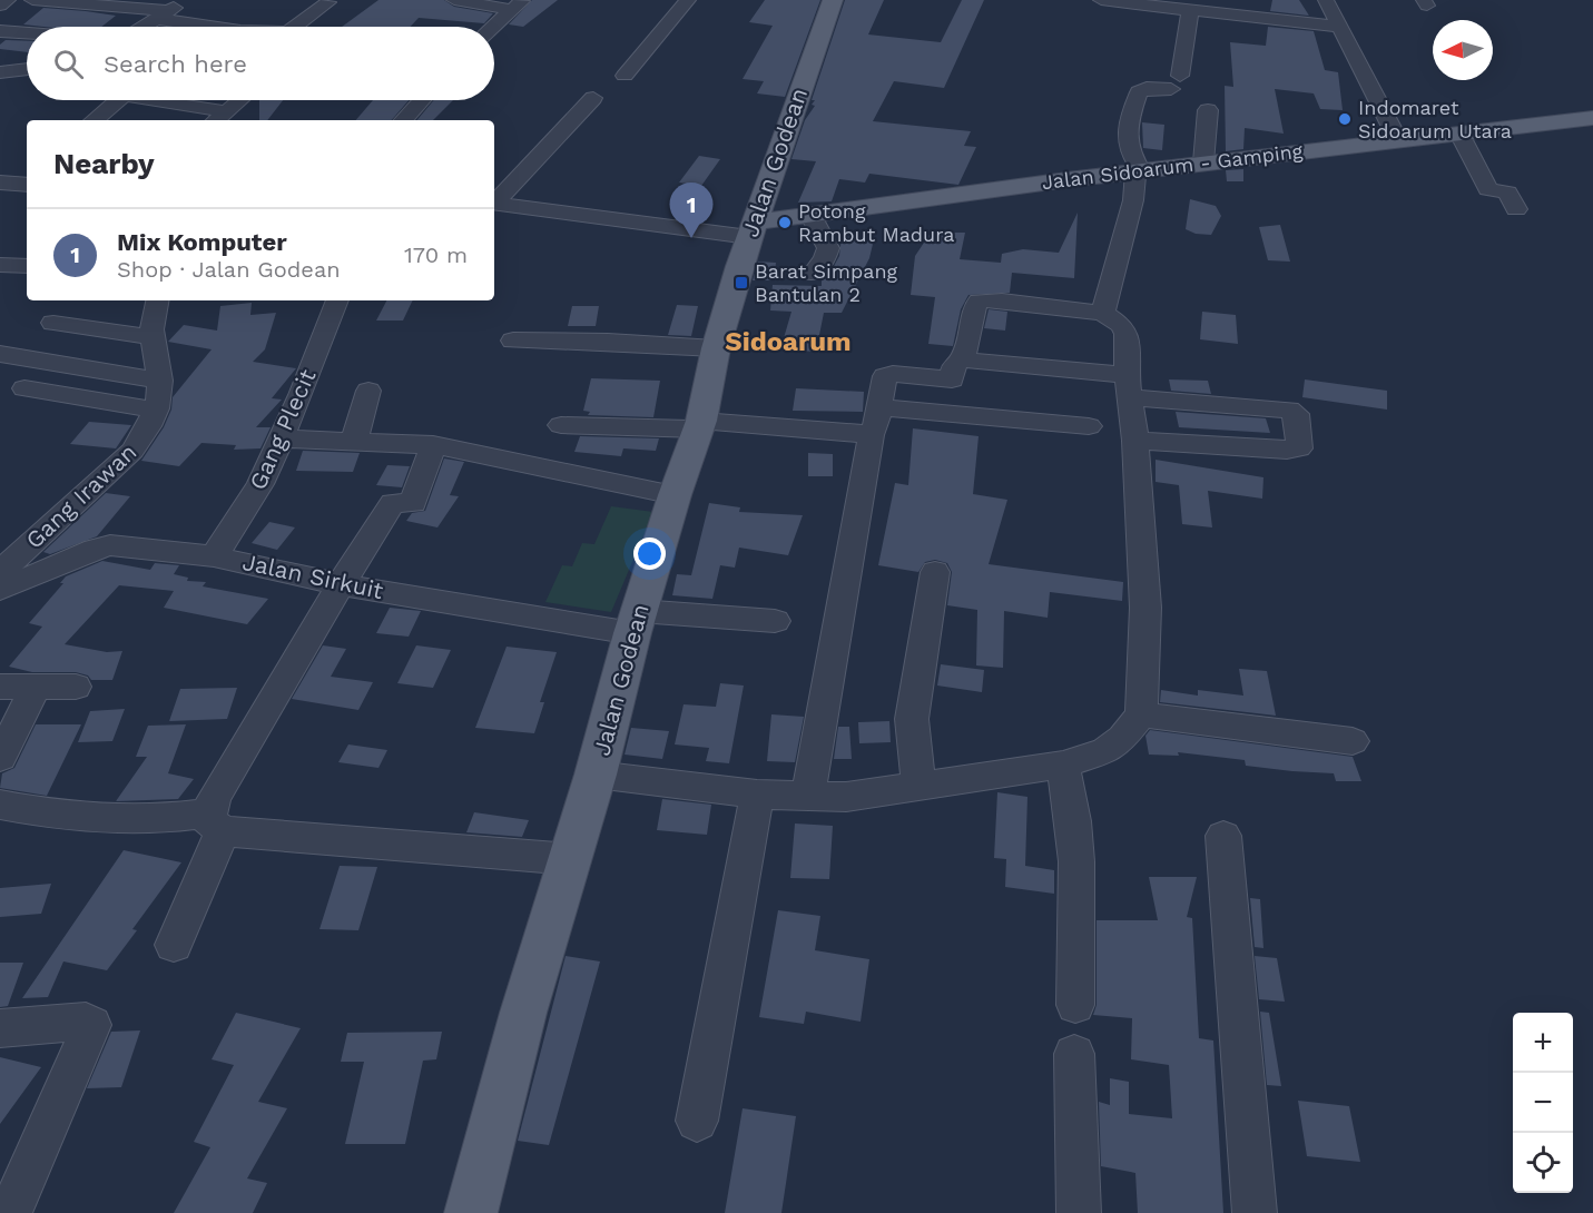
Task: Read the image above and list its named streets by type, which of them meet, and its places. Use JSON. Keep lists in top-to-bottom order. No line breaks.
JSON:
{"streets":{"main road":["Jalan Godean","Jalan Sidoarum - Gamping"],"street":["Gang Plecit","Gang Irawan","Jalan Sirkuit"]},"crossings":[["Jalan Godean","Jalan Sidoarum - Gamping"],["Jalan Godean","Jalan Sirkuit"],["Gang Plecit","Jalan Sirkuit"]],"districts":["Sidoarum"],"places":{"other":["Indomaret Sidoarum Utara","Potong Rambut Madura"],"transit":["Barat Simpang Bantulan 2"]},"north":"left","page":{"search":"Search here","heading":"Nearby","pins":"1","list":[{"mark":"1","name":"Mix Komputer","note":"Shop · Jalan Godean","value":"170 m"}],"map_buttons":["+","−"]}}
